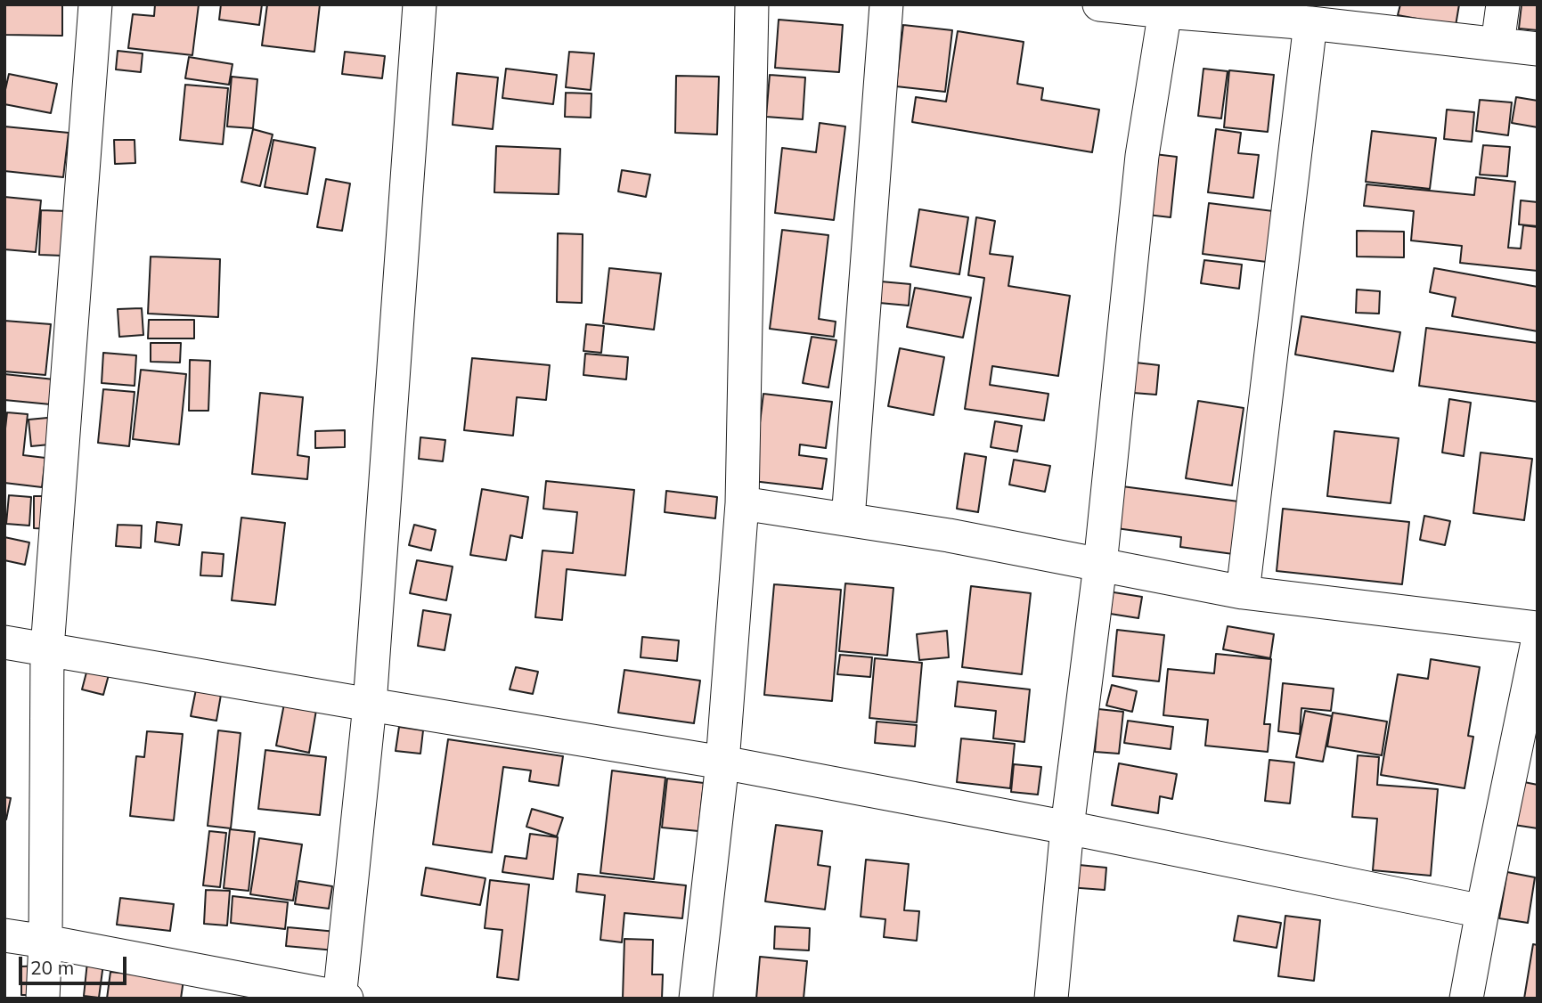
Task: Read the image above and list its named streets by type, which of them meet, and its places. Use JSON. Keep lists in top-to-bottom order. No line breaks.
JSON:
{"scale_bar":"20 m"}
